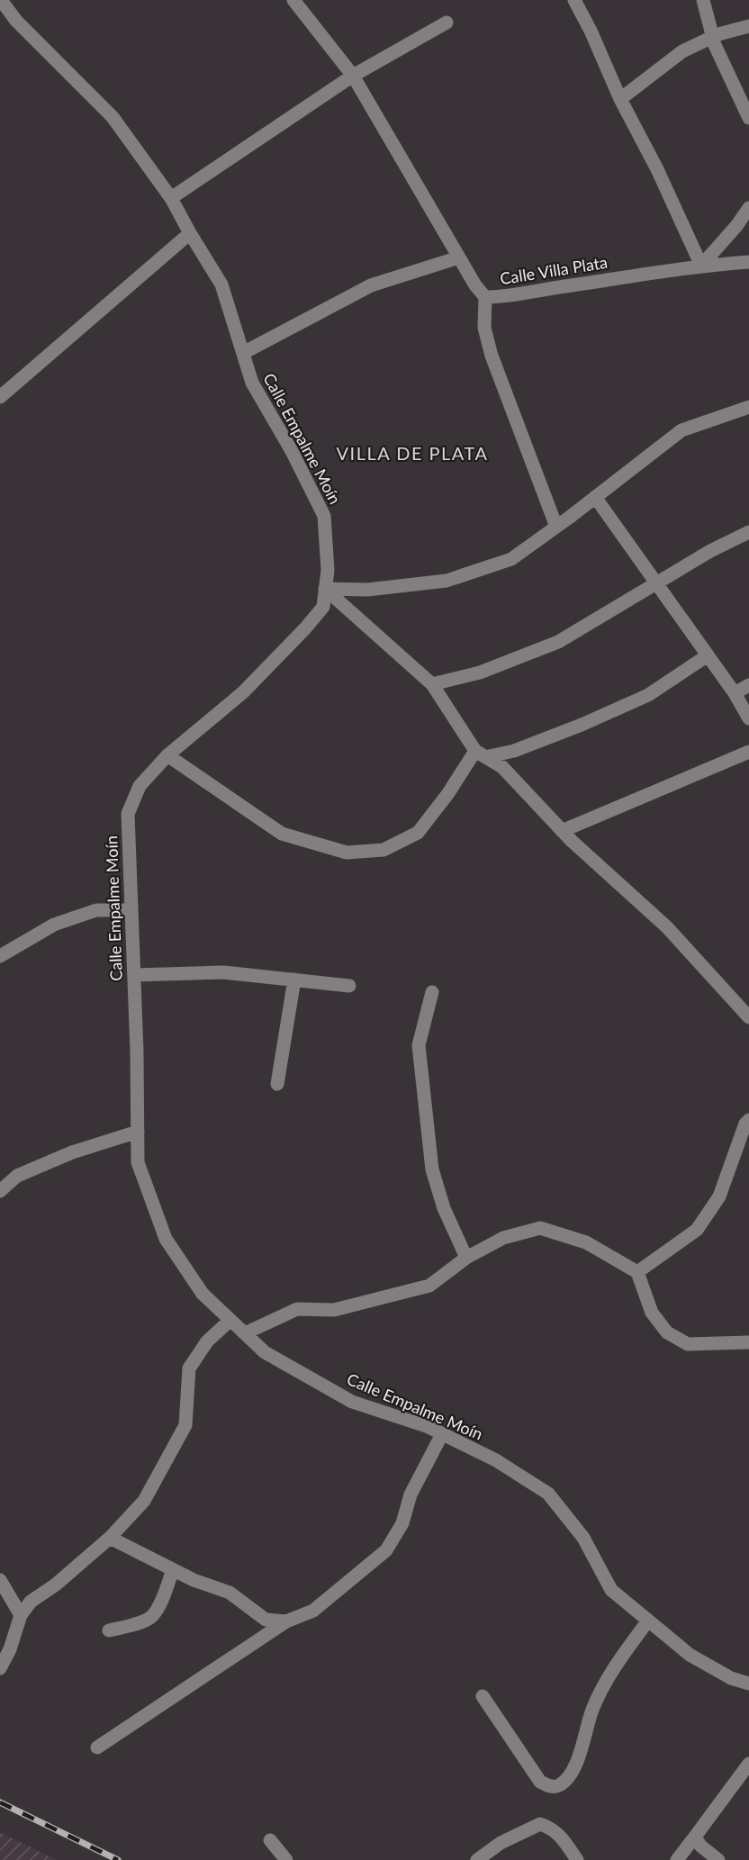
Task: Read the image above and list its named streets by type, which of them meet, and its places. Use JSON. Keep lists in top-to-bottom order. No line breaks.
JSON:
{"streets":{"street":["Calle Villa Plata","Calle Empalme Moín"]},"districts":["VILLA DE PLATA"]}
